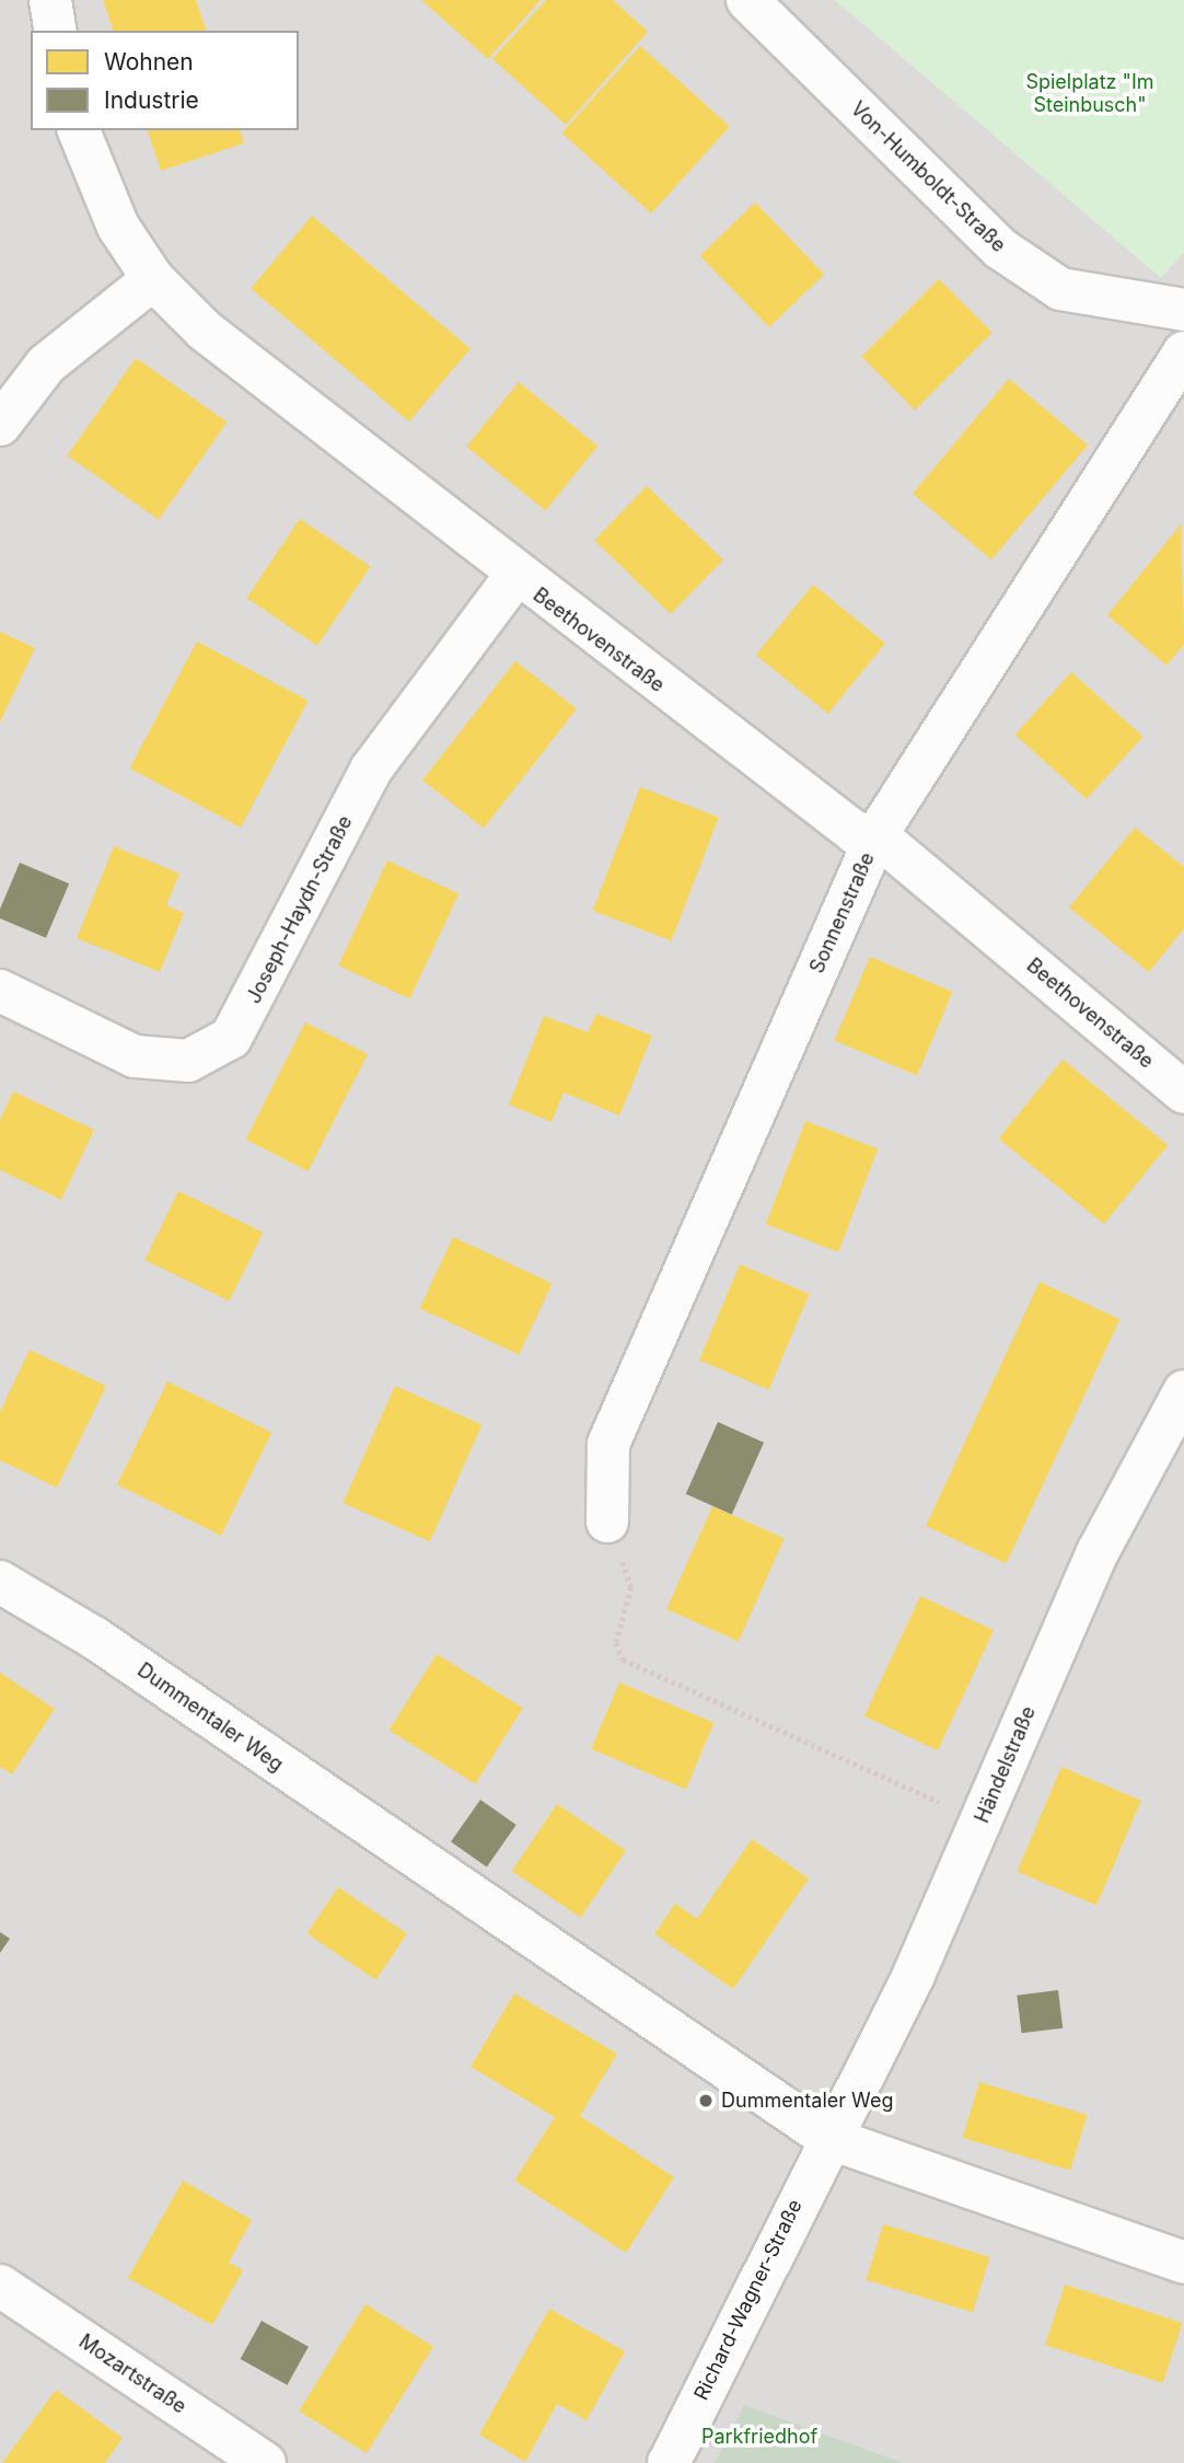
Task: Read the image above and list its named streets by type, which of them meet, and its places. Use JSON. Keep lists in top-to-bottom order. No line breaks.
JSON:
{"streets":{"street":["Von-Humboldt-Straße","Beethovenstraße","Joseph-Haydn-Straße","Sonnenstraße","Dummentaler Weg","Händelstraße","Richard-Wagner-Straße","Mozartstraße"]},"crossings":[["Beethovenstraße","Joseph-Haydn-Straße"],["Beethovenstraße","Sonnenstraße"],["Dummentaler Weg","Händelstraße"],["Dummentaler Weg","Richard-Wagner-Straße"],["Händelstraße","Richard-Wagner-Straße"]],"parks":["Spielplatz \"Im Steinbusch\"","Parkfriedhof"],"places":["Dummentaler Weg"],"legend":["Wohnen","Industrie"]}
